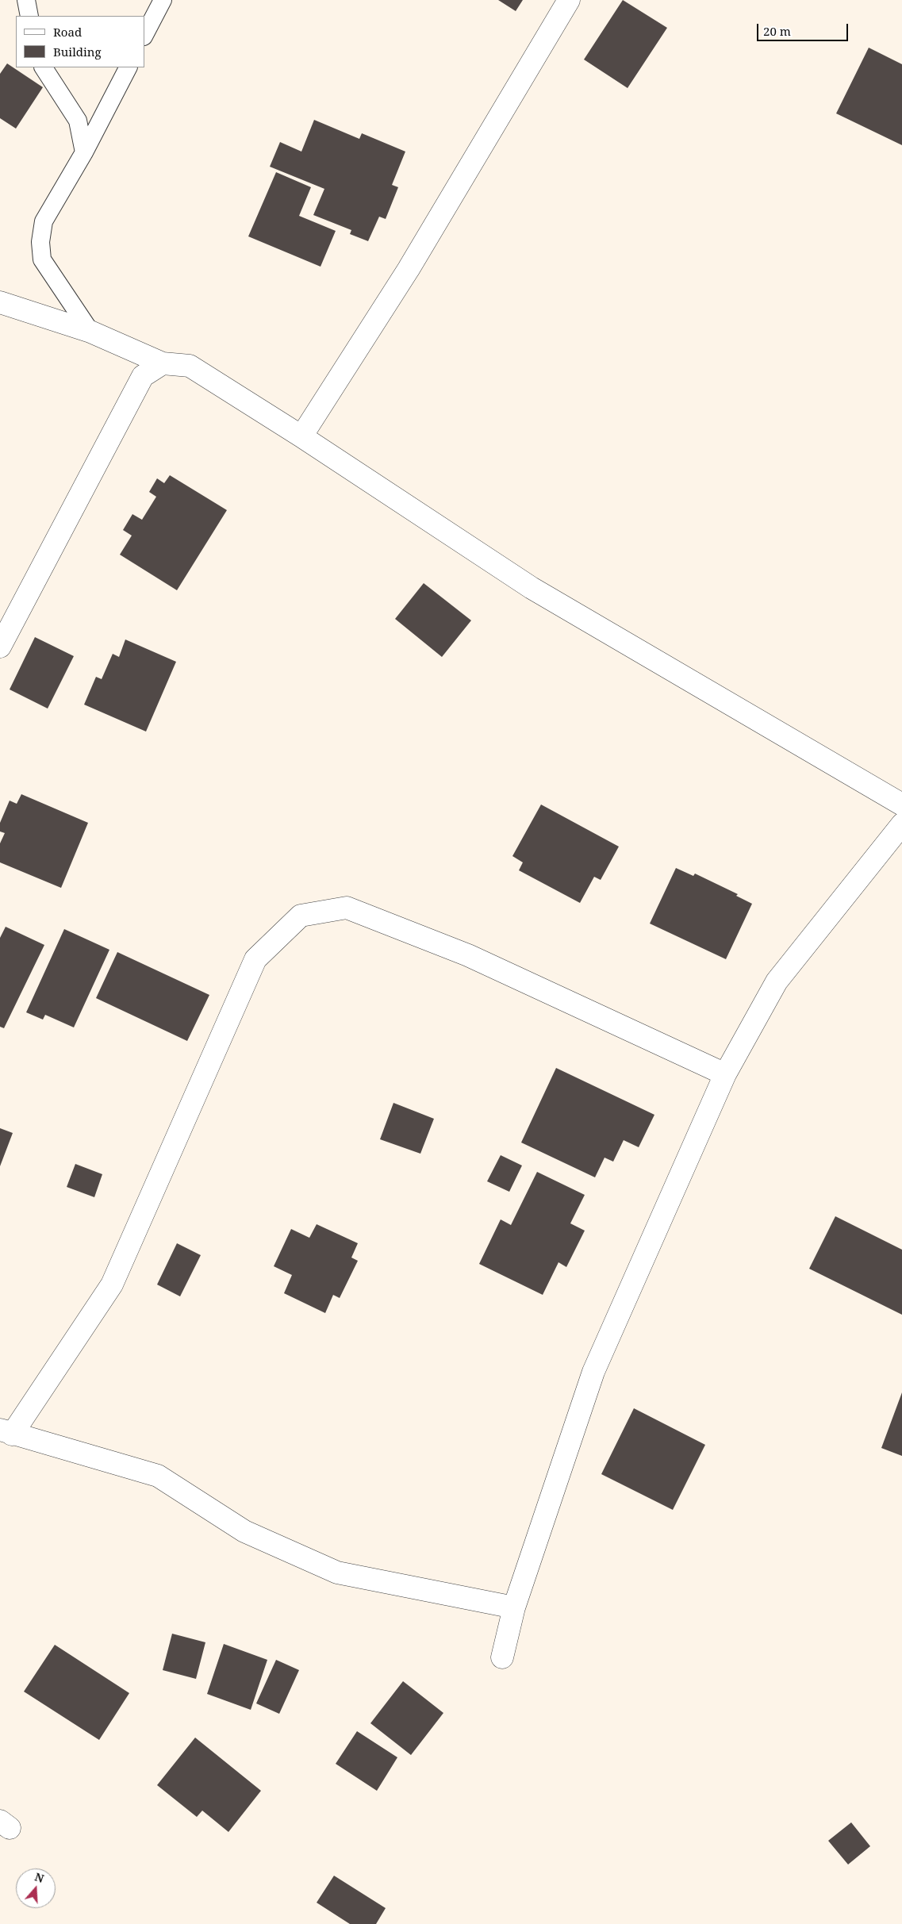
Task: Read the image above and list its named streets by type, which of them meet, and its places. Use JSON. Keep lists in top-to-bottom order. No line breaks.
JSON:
{"legend":["Road","Building"],"scale_bar":"20 m","north":"top"}
